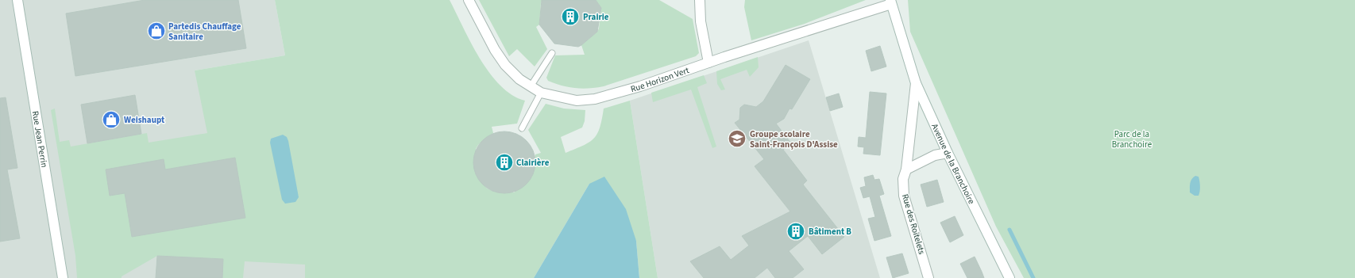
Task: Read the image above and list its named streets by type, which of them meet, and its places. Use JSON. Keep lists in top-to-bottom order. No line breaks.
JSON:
{"streets":{"street":["Rue Horizon Vert","Rue Jean Perrin","Avenue de la Branchoire","Rue des Roitelets"]},"crossings":[["Rue Horizon Vert","Avenue de la Branchoire"],["Avenue de la Branchoire","Rue des Roitelets"]],"parks":["Parc de la Branchoire"],"places":{"building":["Prairie","Clairière","Bâtiment B"],"shop":["Partedis Chauffage Sanitaire","Weishaupt"],"school or university":["Groupe scolaire Saint-François D'Assise"]}}
